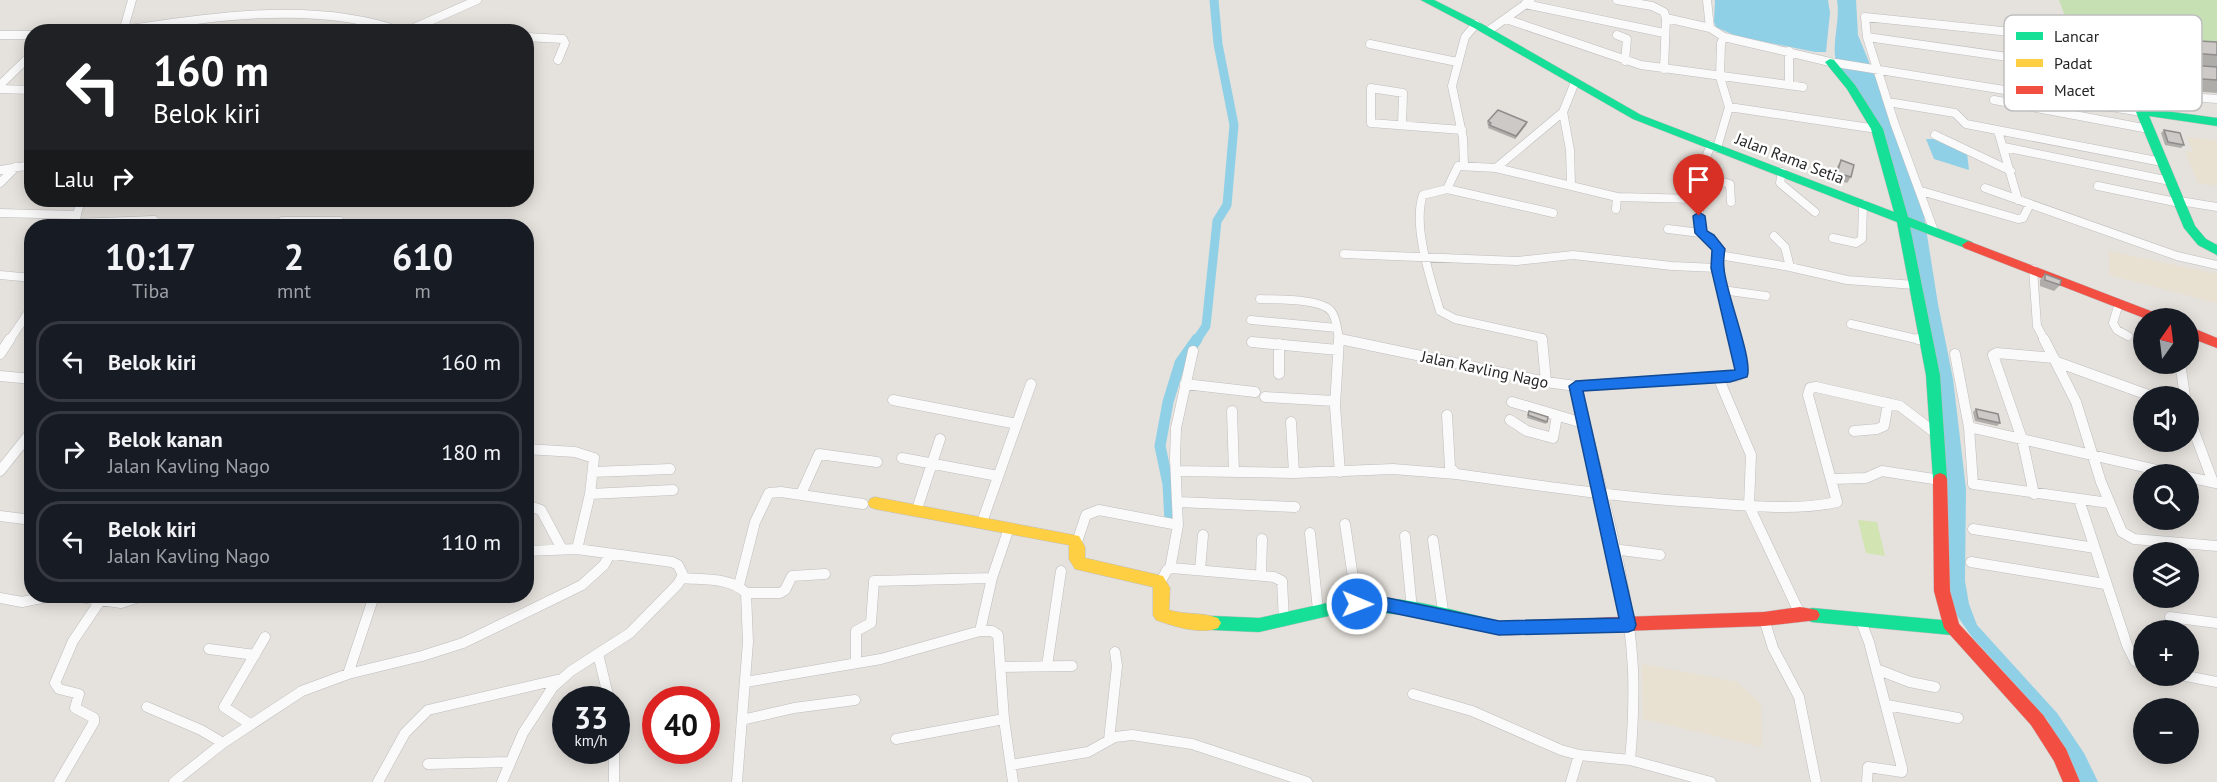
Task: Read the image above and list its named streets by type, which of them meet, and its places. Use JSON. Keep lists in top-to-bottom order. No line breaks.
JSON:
{"streets":{"street":["Jalan Rama Setia","Jalan Kavling Nago"]},"legend":["Lancar","Padat","Macet"],"north":"top","page":{"turn":["160 m","Belok kiri"],"then":"Lalu","eta":["10:17","Tiba","2","mnt","610","m"],"map_buttons":["+","−"],"list":[{"name":"Belok kiri","value":"160 m"},{"name":"Belok kanan","note":"Jalan Kavling Nago","value":"180 m"},{"name":"Belok kiri","note":"Jalan Kavling Nago","value":"110 m"}],"speed":"33 km/h","limit":"40"}}
